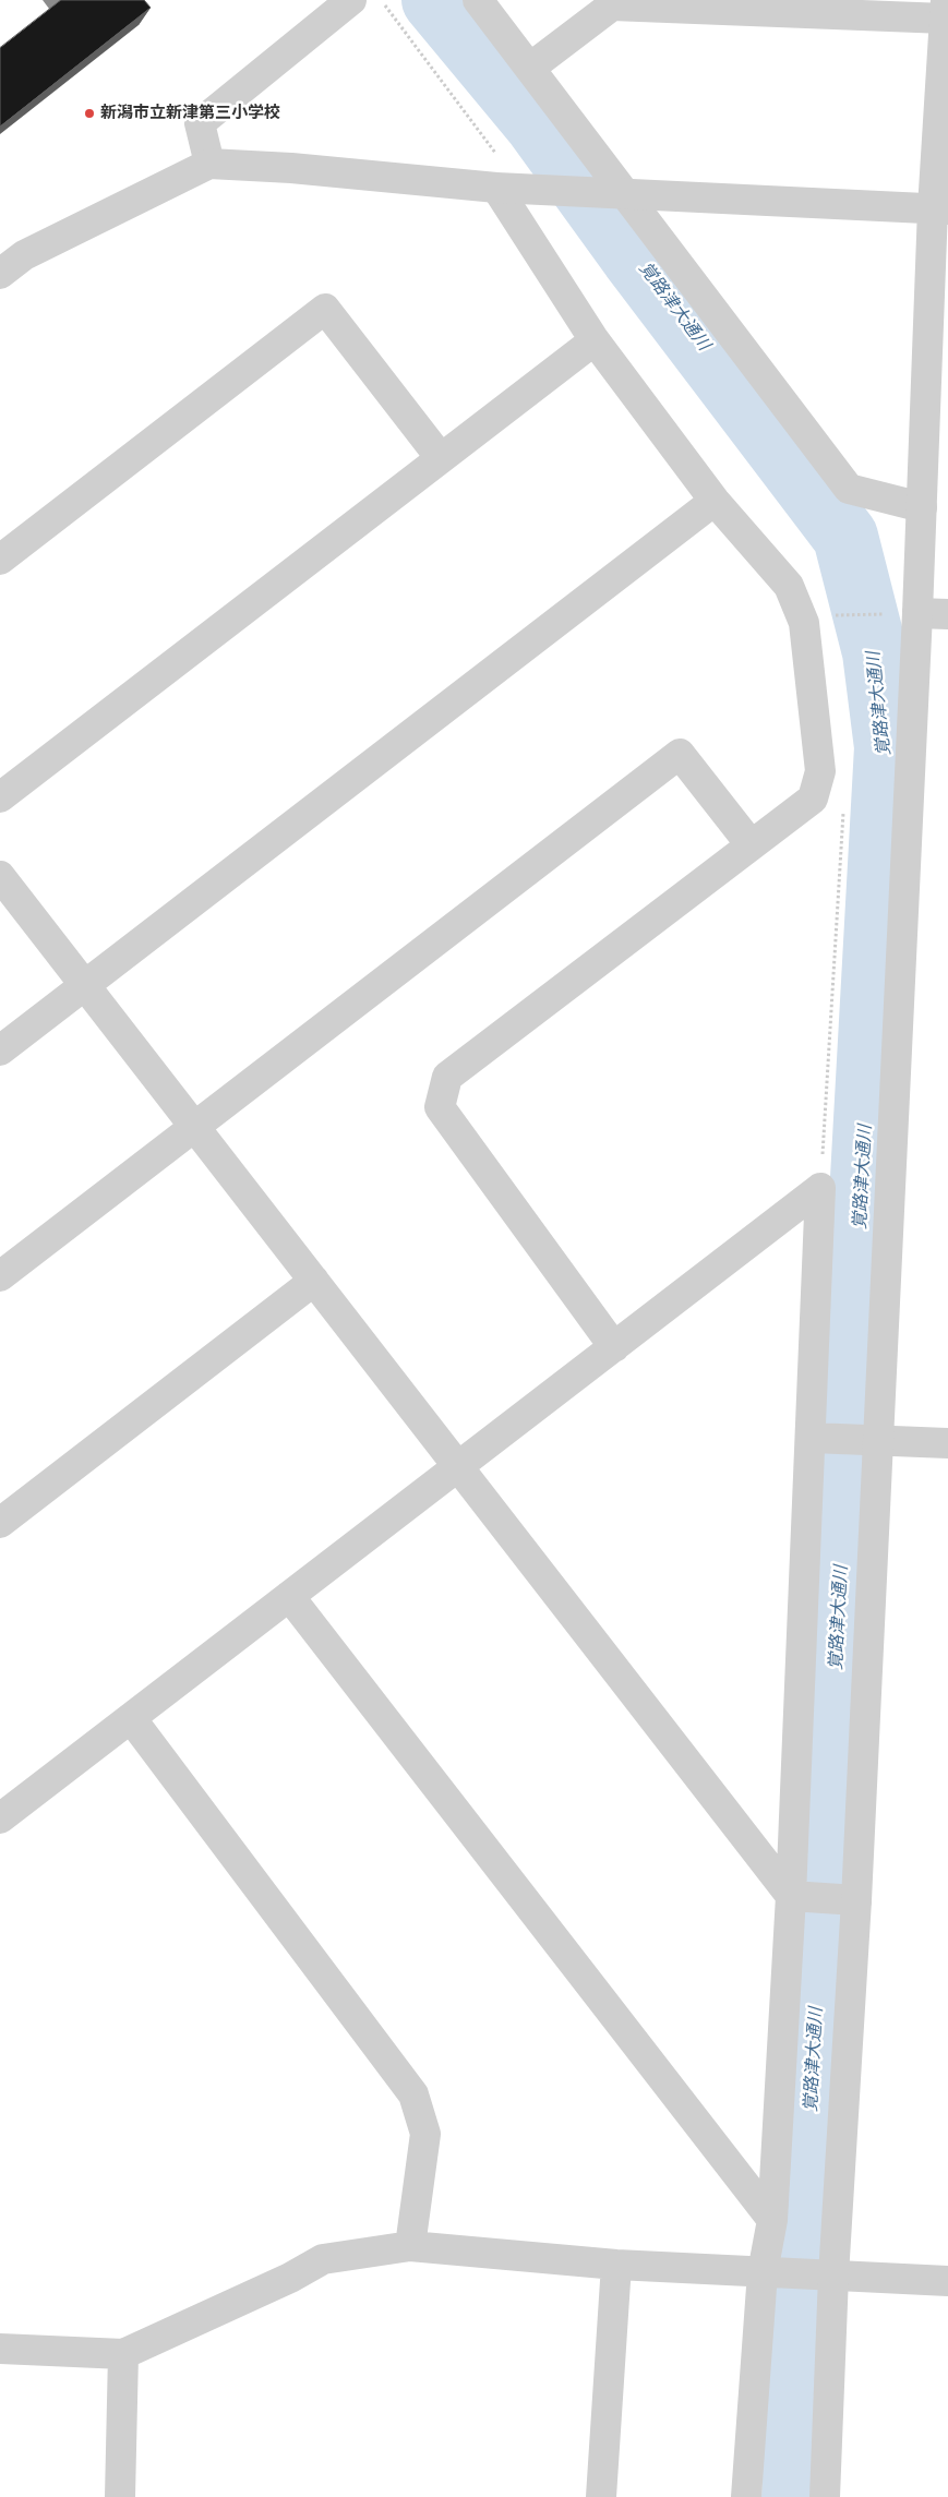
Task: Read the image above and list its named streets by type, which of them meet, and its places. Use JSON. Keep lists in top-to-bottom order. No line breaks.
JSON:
{"water":["覚路津大通川"],"places":["新潟市立新津第三小学校"]}
